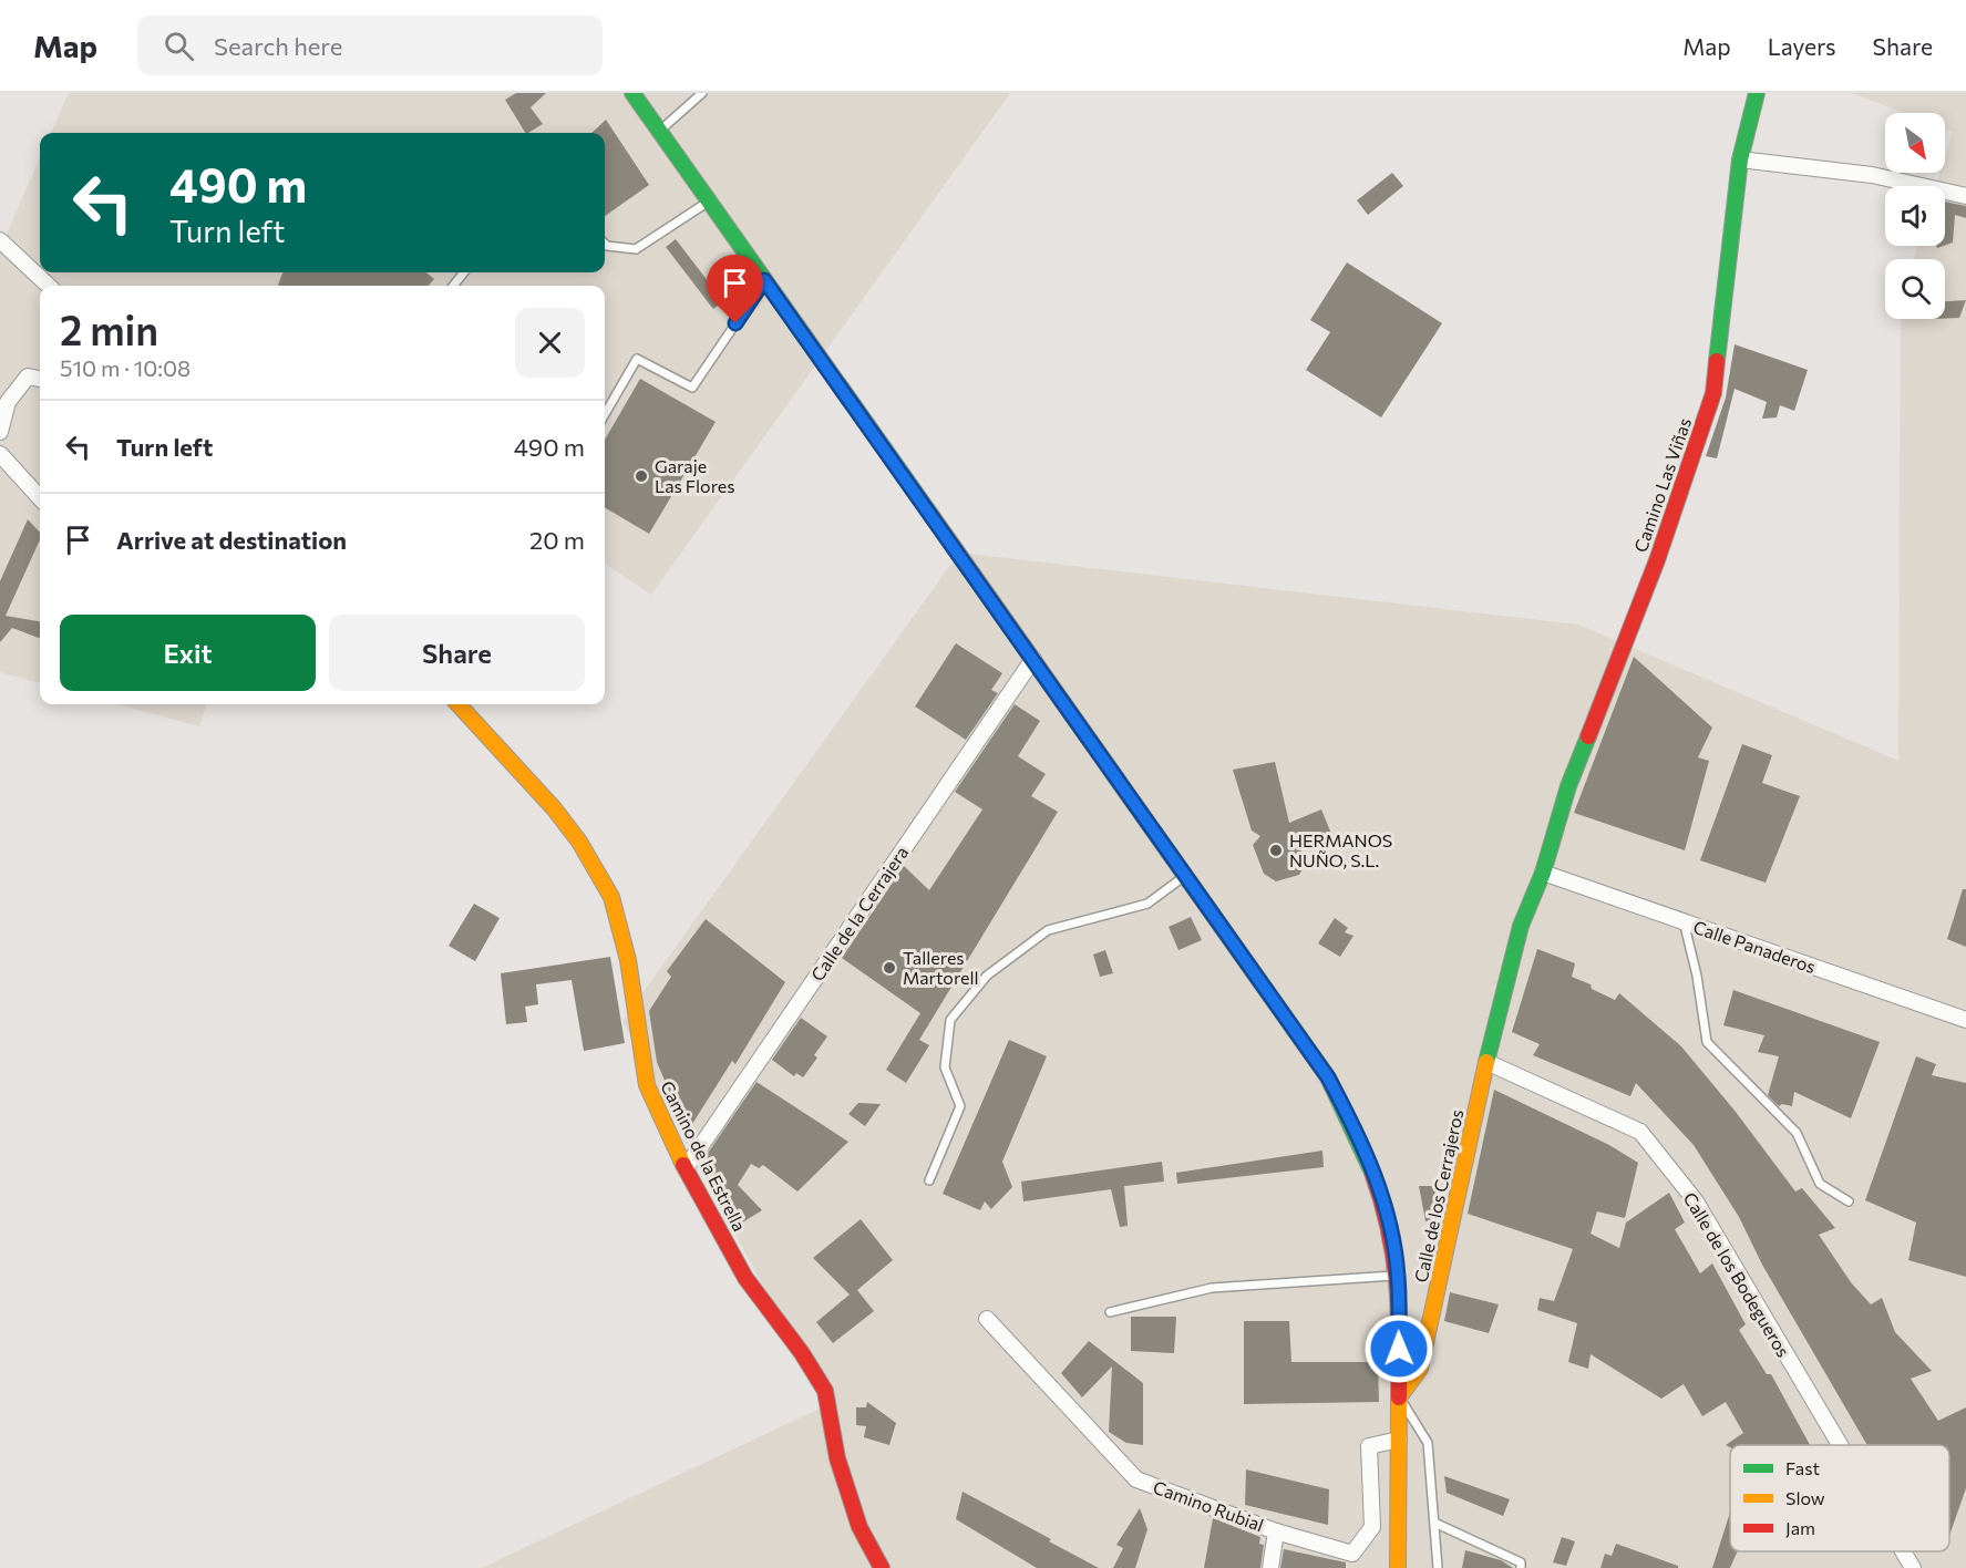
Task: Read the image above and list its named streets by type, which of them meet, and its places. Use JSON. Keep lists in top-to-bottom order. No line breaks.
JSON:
{"streets":{"main road":["Camino Las Viñas","Camino de la Estrella","Calle de los Cerrajeros"],"street":["Calle de la Cerrajera","Calle Panaderos","Calle de los Bodegueros","Camino Rubial"]},"crossings":[["Camino Las Viñas","Calle Panaderos"],["Camino Las Viñas","Calle de los Cerrajeros"],["Calle de la Cerrajera","Camino de la Estrella"],["Calle Panaderos","Calle de los Cerrajeros"],["Calle de los Cerrajeros","Calle de los Bodegueros"]],"places":["Garaje Las Flores","HERMANOS NUÑO, S.L.","Talleres Martorell"],"legend":["Fast","Slow","Jam"],"north":"bottom right","page":{"header":"Map","search":"Search here","nav":["Map","Layers","Share"],"turn":["490 m","Turn left"],"heading":["2 min","510 m · 10:08"],"list":[{"name":"Turn left","value":"490 m"},{"name":"Arrive at destination","value":"20 m"}],"buttons":["Exit","Share"]}}
